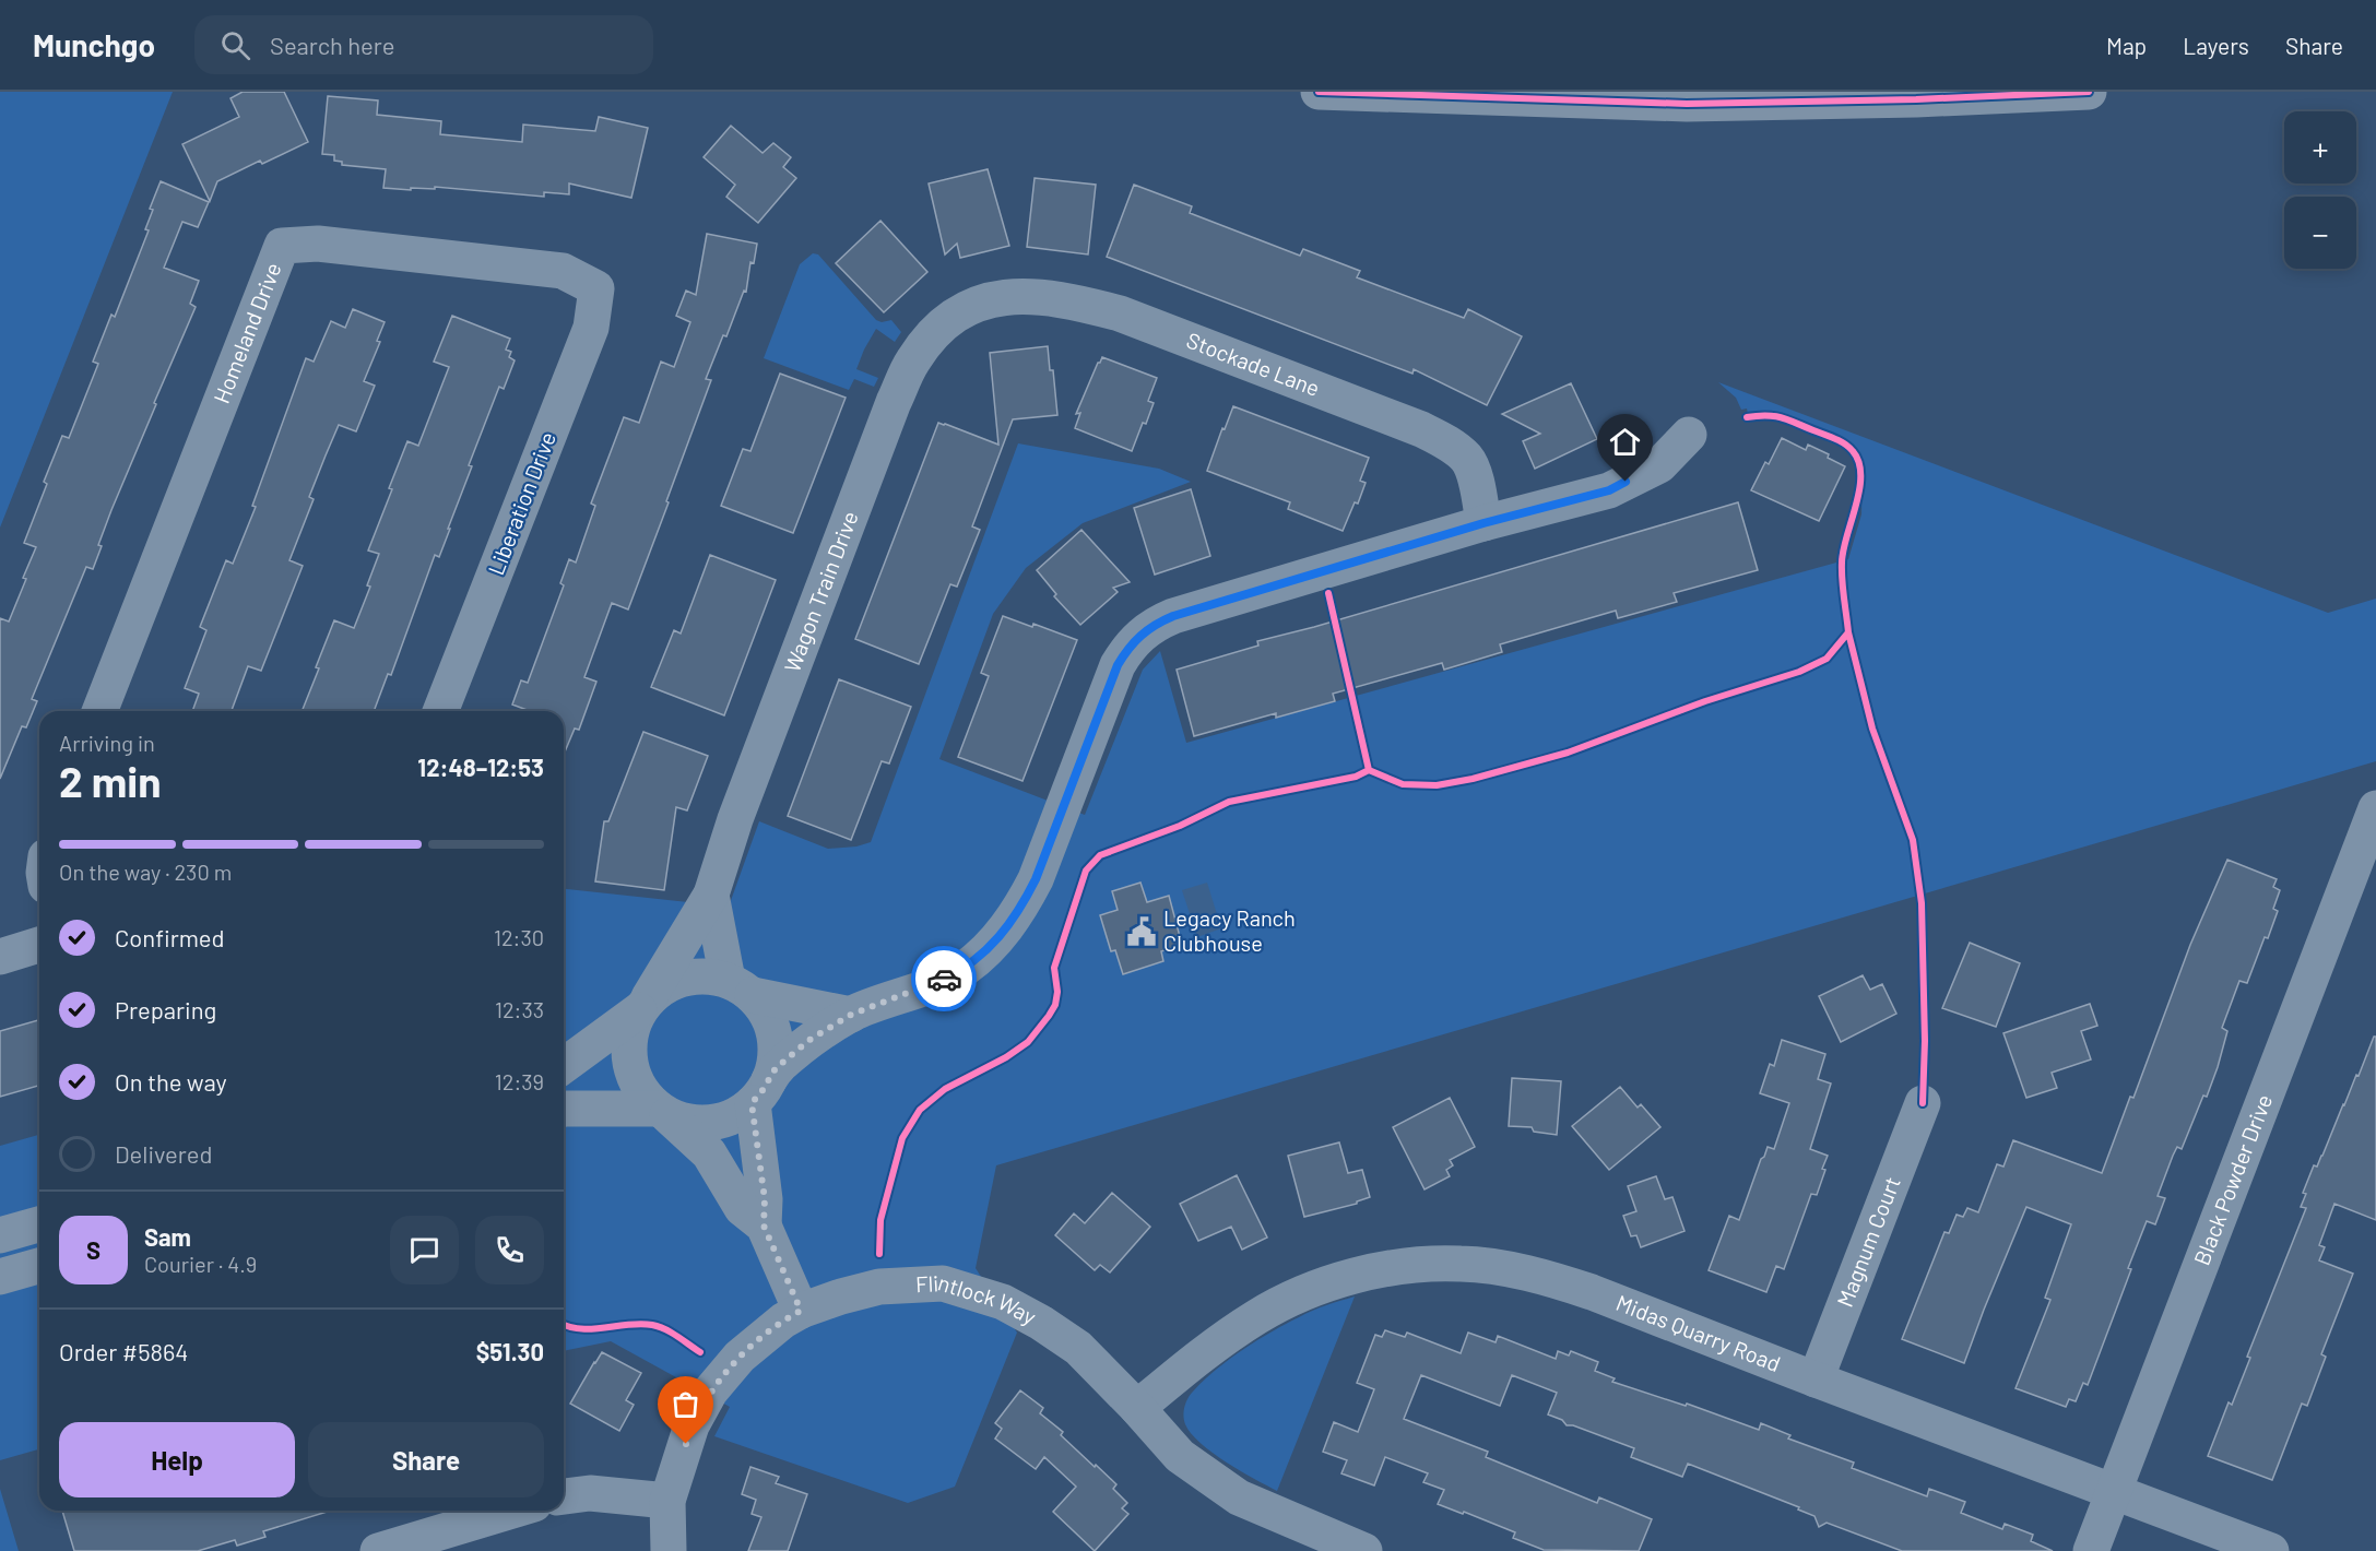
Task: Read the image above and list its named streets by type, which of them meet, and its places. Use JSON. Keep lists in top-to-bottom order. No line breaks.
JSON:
{"streets":{"street":["Homeland Drive","Stockade Lane","Liberation Drive","Wagon Train Drive","Black Powder Drive","Magnum Court","Flintlock Way","Midas Quarry Road"]},"crossings":[["Homeland Drive","Liberation Drive"],["Stockade Lane","Wagon Train Drive"],["Black Powder Drive","Midas Quarry Road"],["Magnum Court","Midas Quarry Road"],["Flintlock Way","Midas Quarry Road"]],"places":{"public building":["Legacy Ranch Clubhouse"]},"page":{"header":"Munchgo","search":"Search here","nav":["Map","Layers","Share"],"map_buttons":["+","−"],"heading":["2 min","Arriving in","12:48–12:53"],"panel":["Sam","Courier · 4.9","Order #5864","$51.30"],"bar":"On the way · 230 m","list":[["Confirmed","12:30"],["Preparing","12:33"],["On the way","12:39"],"Delivered"],"round":"S","buttons":["Help","Share"]}}
